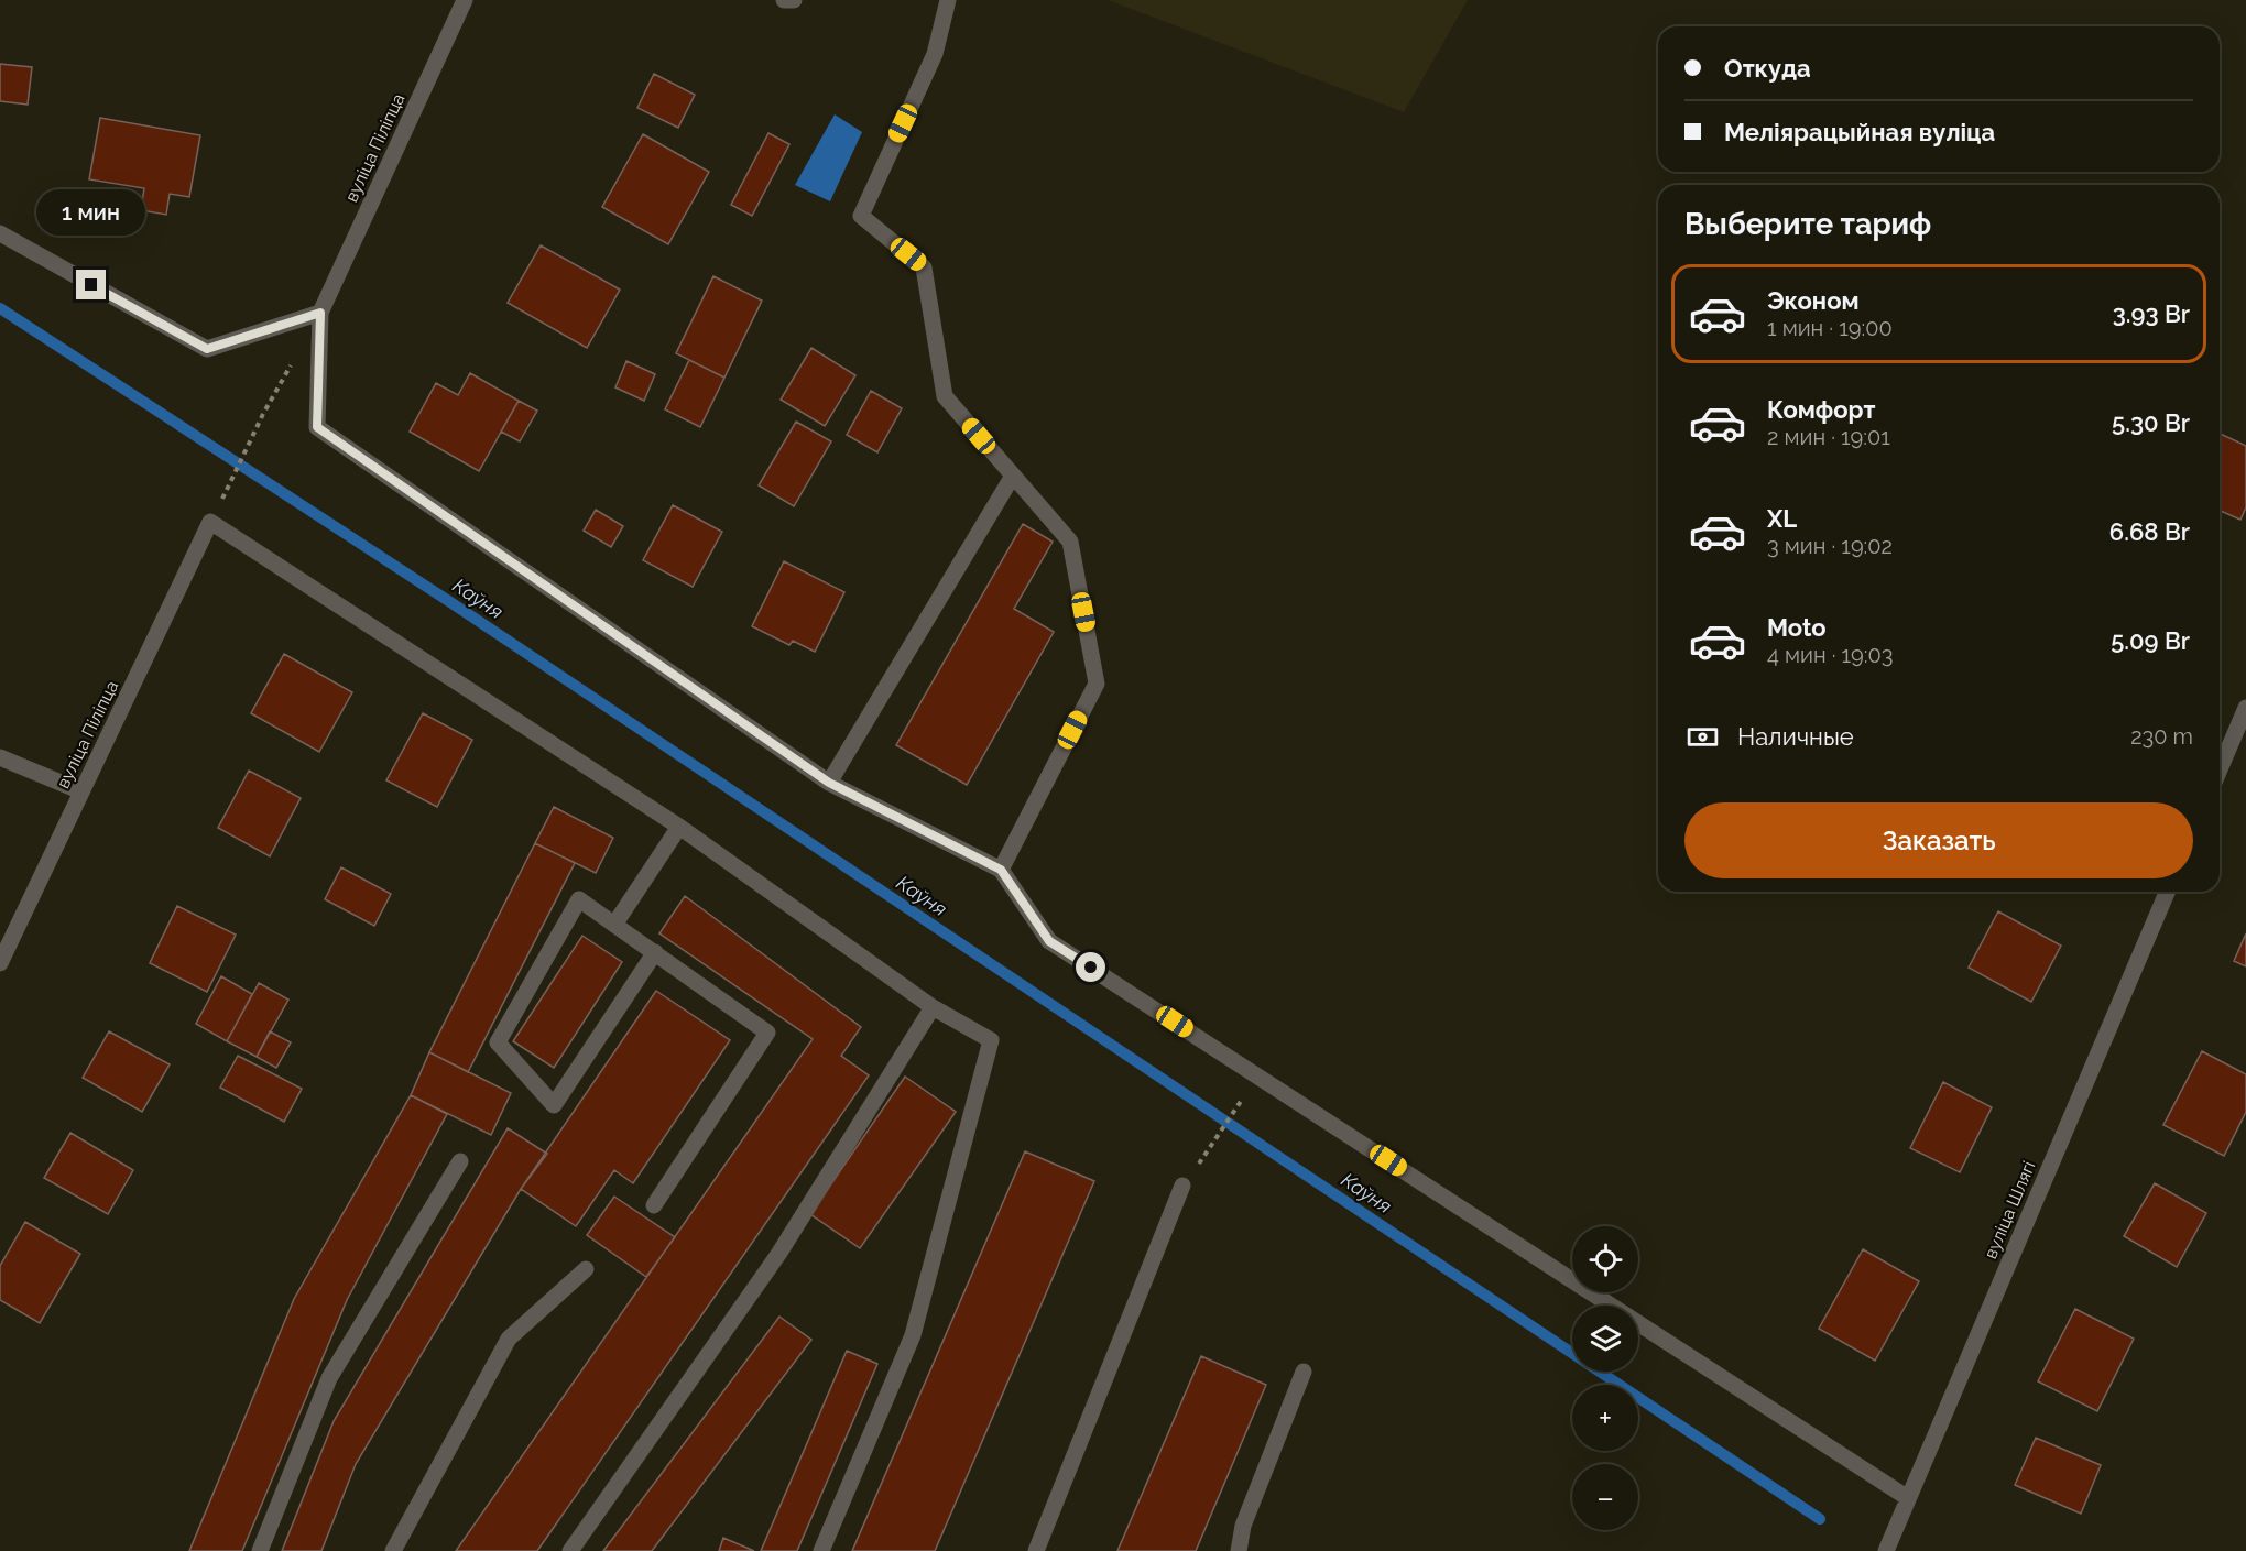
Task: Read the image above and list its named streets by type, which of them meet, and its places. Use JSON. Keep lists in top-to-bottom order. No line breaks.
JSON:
{"streets":{"street":["вуліца Піліпца","вуліца Шлягі"]},"water":["Каўня"],"page":{"banner":["Откуда","Меліярацыйная вуліца"],"heading":"Выберите тариф","bubble":"1 мин","list":[{"name":"Эконом","note":"1 мин · 19:00","value":"3.93 Br"},{"name":"Комфорт","note":"2 мин · 19:01","value":"5.30 Br"},{"name":"XL","note":"3 мин · 19:02","value":"6.68 Br"},{"name":"Moto","note":"4 мин · 19:03","value":"5.09 Br"}],"pay":["Наличные","230 m"],"buttons":"Заказать","map_buttons":["+","−"]}}
